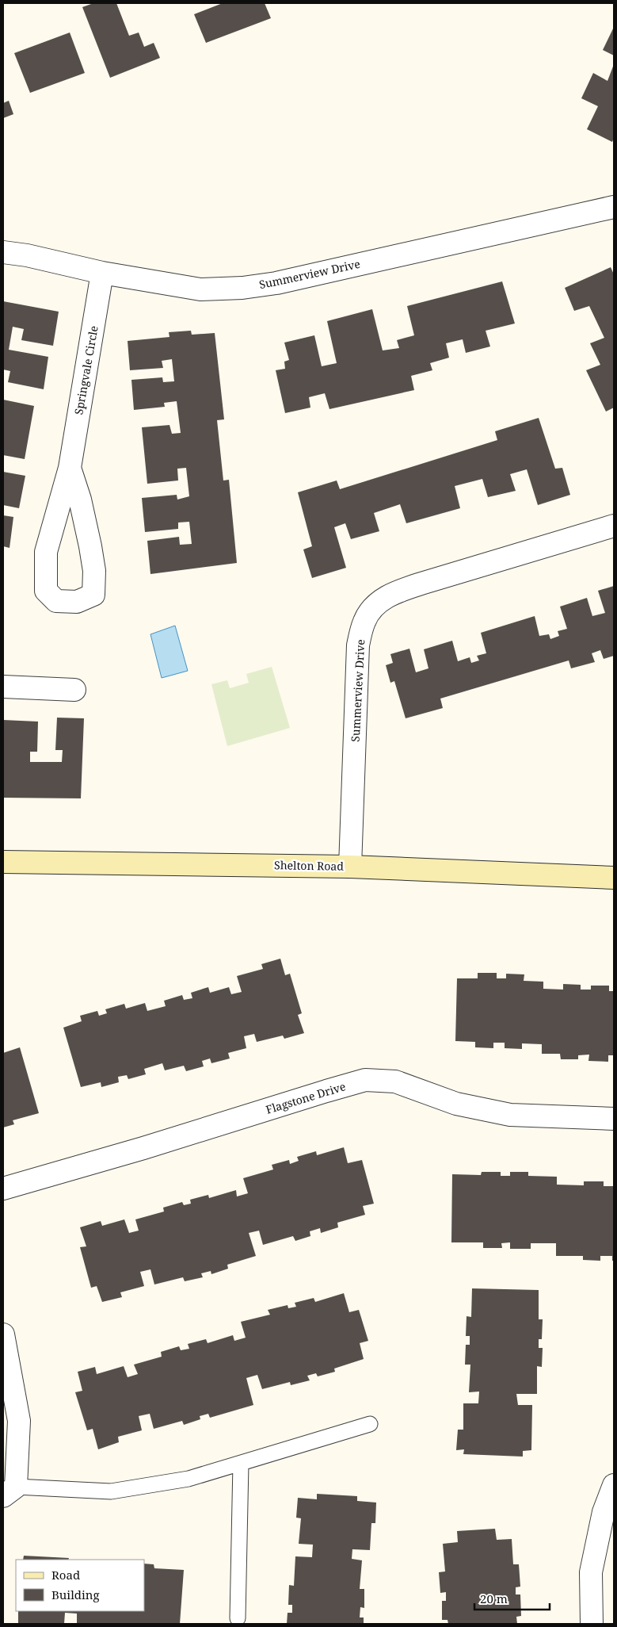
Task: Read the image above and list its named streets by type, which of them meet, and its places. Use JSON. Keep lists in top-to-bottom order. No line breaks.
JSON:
{"streets":{"street":["Summerview Drive","Springvale Circle","Shelton Road","Flagstone Drive"]},"crossings":[["Summerview Drive","Springvale Circle"],["Summerview Drive","Shelton Road"]],"legend":["Road","Building"],"scale_bar":"20 m"}
